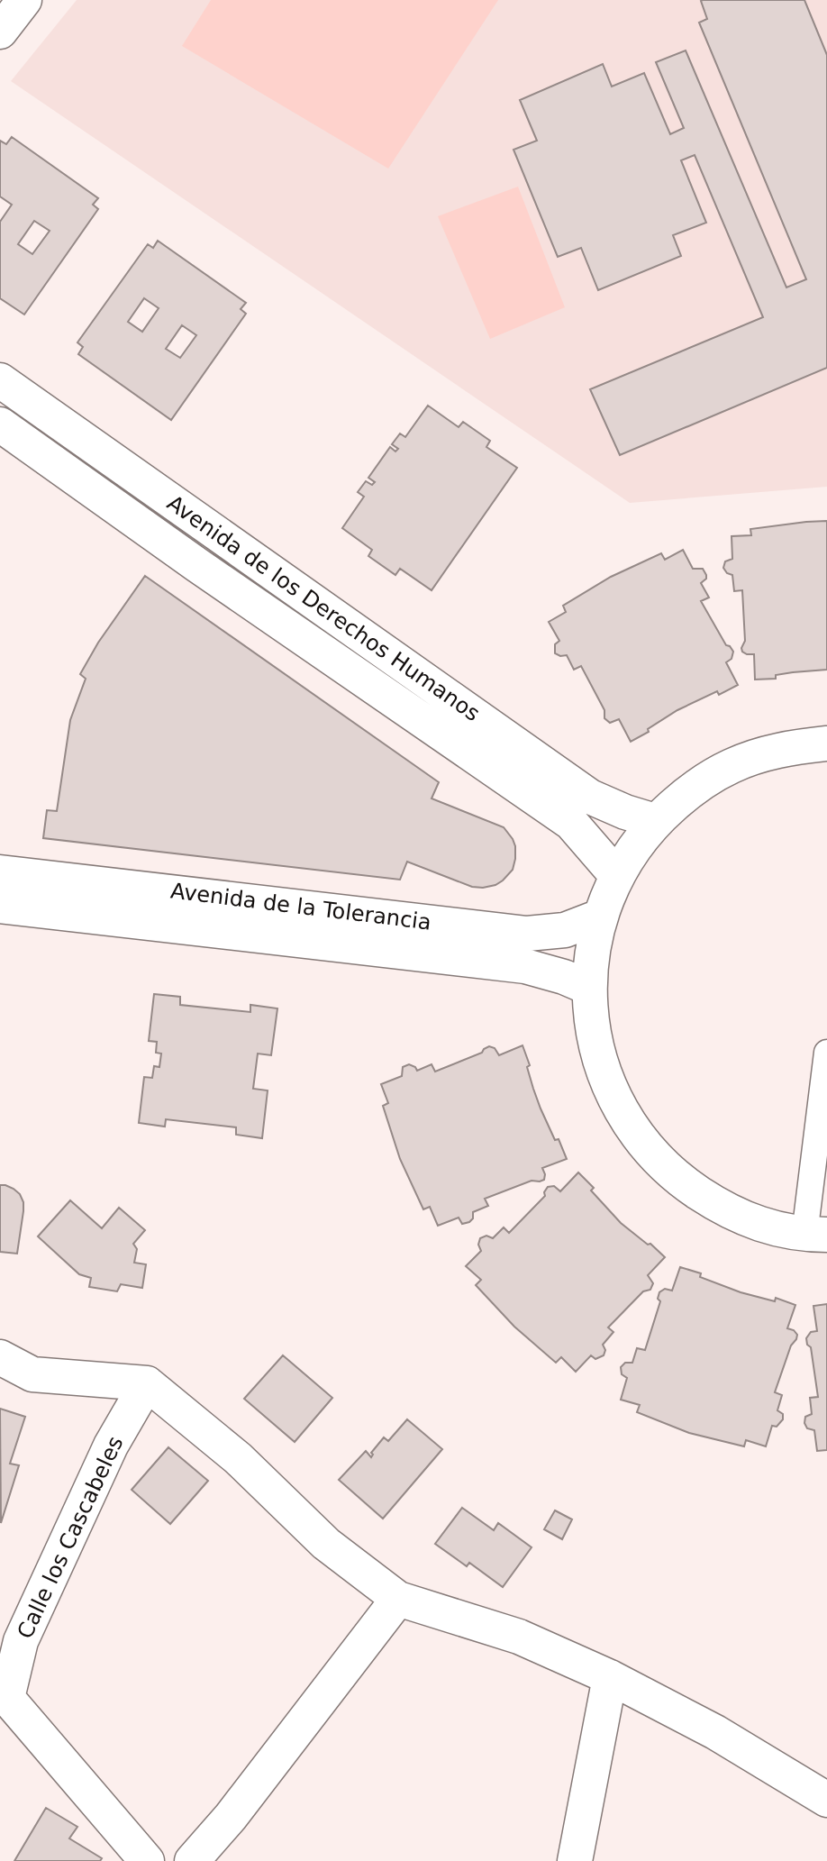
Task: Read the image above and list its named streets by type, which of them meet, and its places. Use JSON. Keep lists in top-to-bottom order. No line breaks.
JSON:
{"streets":{"street":["Avenida de los Derechos Humanos","Avenida de la Tolerancia","Calle los Cascabeles"]}}
